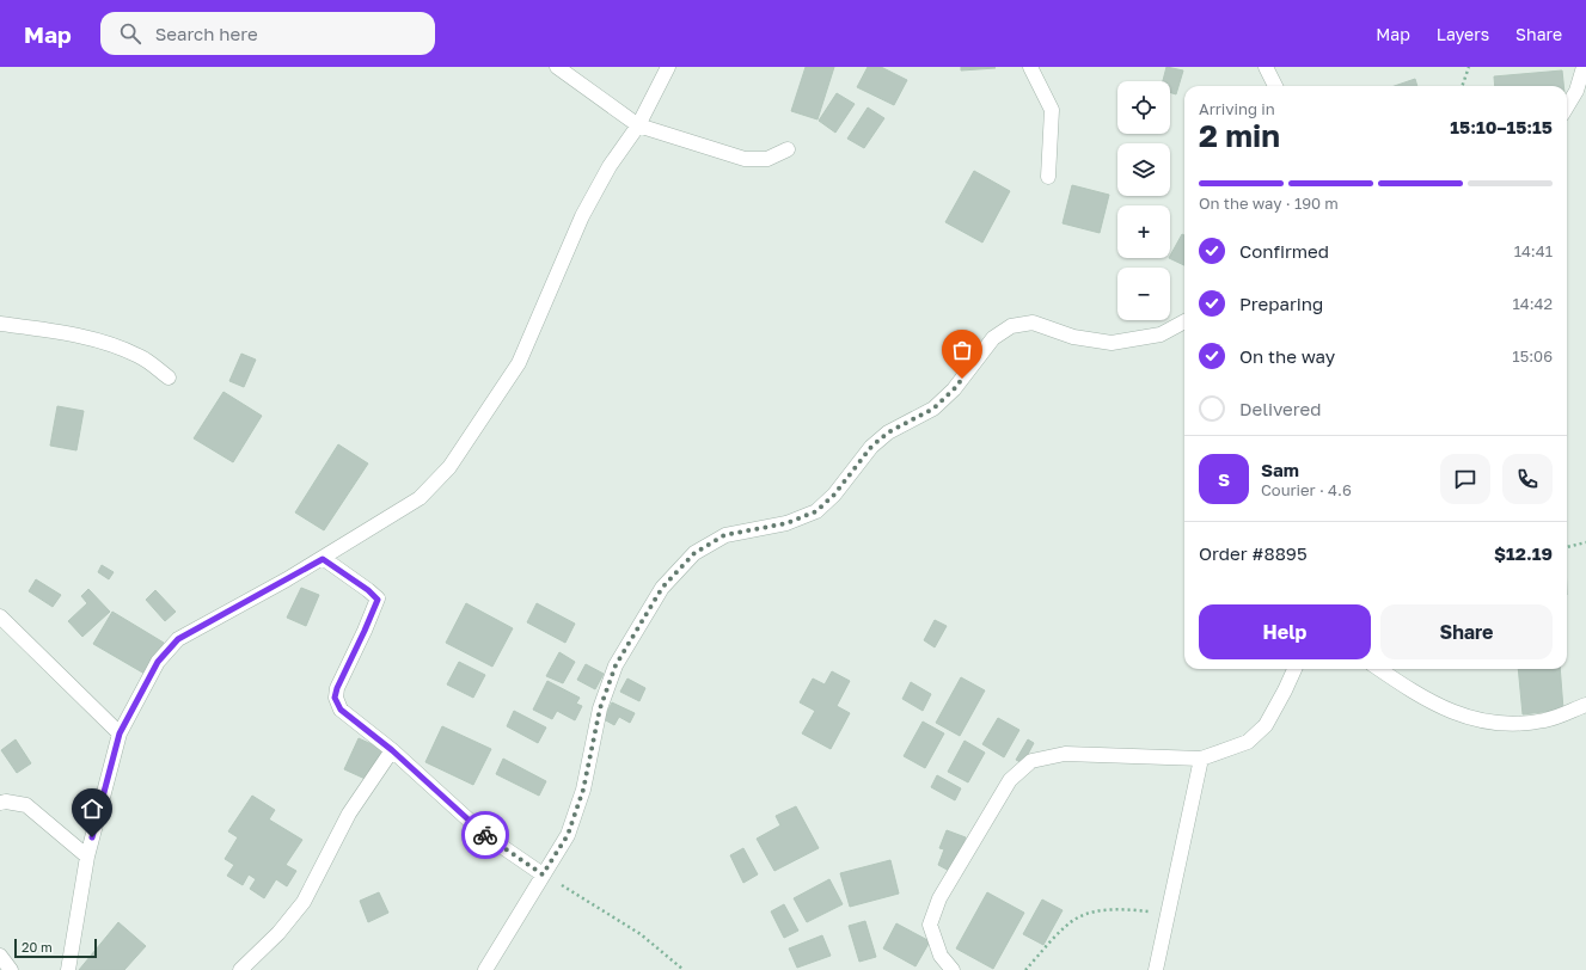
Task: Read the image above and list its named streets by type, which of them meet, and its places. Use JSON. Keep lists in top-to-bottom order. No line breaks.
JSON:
{"scale_bar":"20 m","page":{"header":"Map","search":"Search here","nav":["Map","Layers","Share"],"map_buttons":["+","−"],"heading":["2 min","Arriving in","15:10–15:15"],"panel":["Sam","Courier · 4.6","Order #8895","$12.19"],"bar":"On the way · 190 m","list":[["Confirmed","14:41"],["Preparing","14:42"],["On the way","15:06"],"Delivered"],"round":"S","buttons":["Help","Share"],"scale":"20 m"}}
